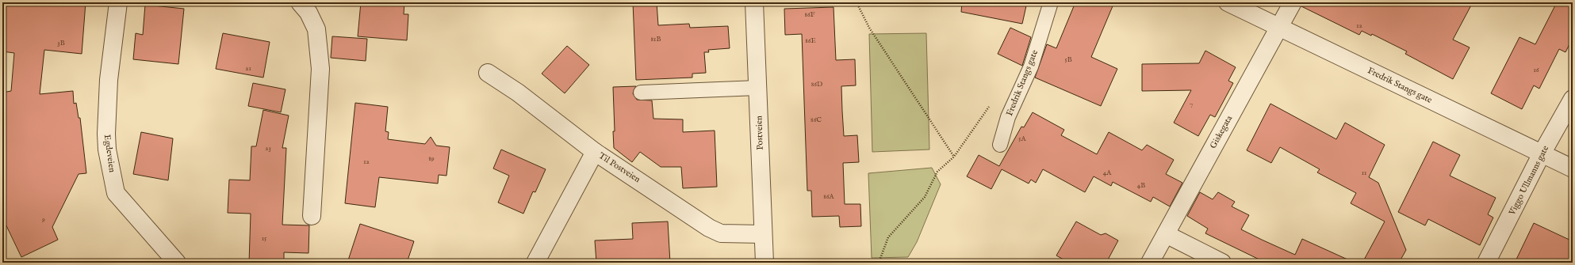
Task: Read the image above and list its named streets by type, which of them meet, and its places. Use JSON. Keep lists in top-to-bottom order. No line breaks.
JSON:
{"streets":{"street":["Fredrik Stangs gate","Giskegata","Postveien","Egdeveien","Til Postveien","Viggo Ullmanns gate"]},"crossings":[["Fredrik Stangs gate","Giskegata"],["Fredrik Stangs gate","Viggo Ullmanns gate"],["Postveien","Til Postveien"]],"house_numbers":["86F","12","81B","86E","3B","5B","21","16","86D","7","86C","5A","23","89","12","4A","11","4B","86A","9","15"]}
